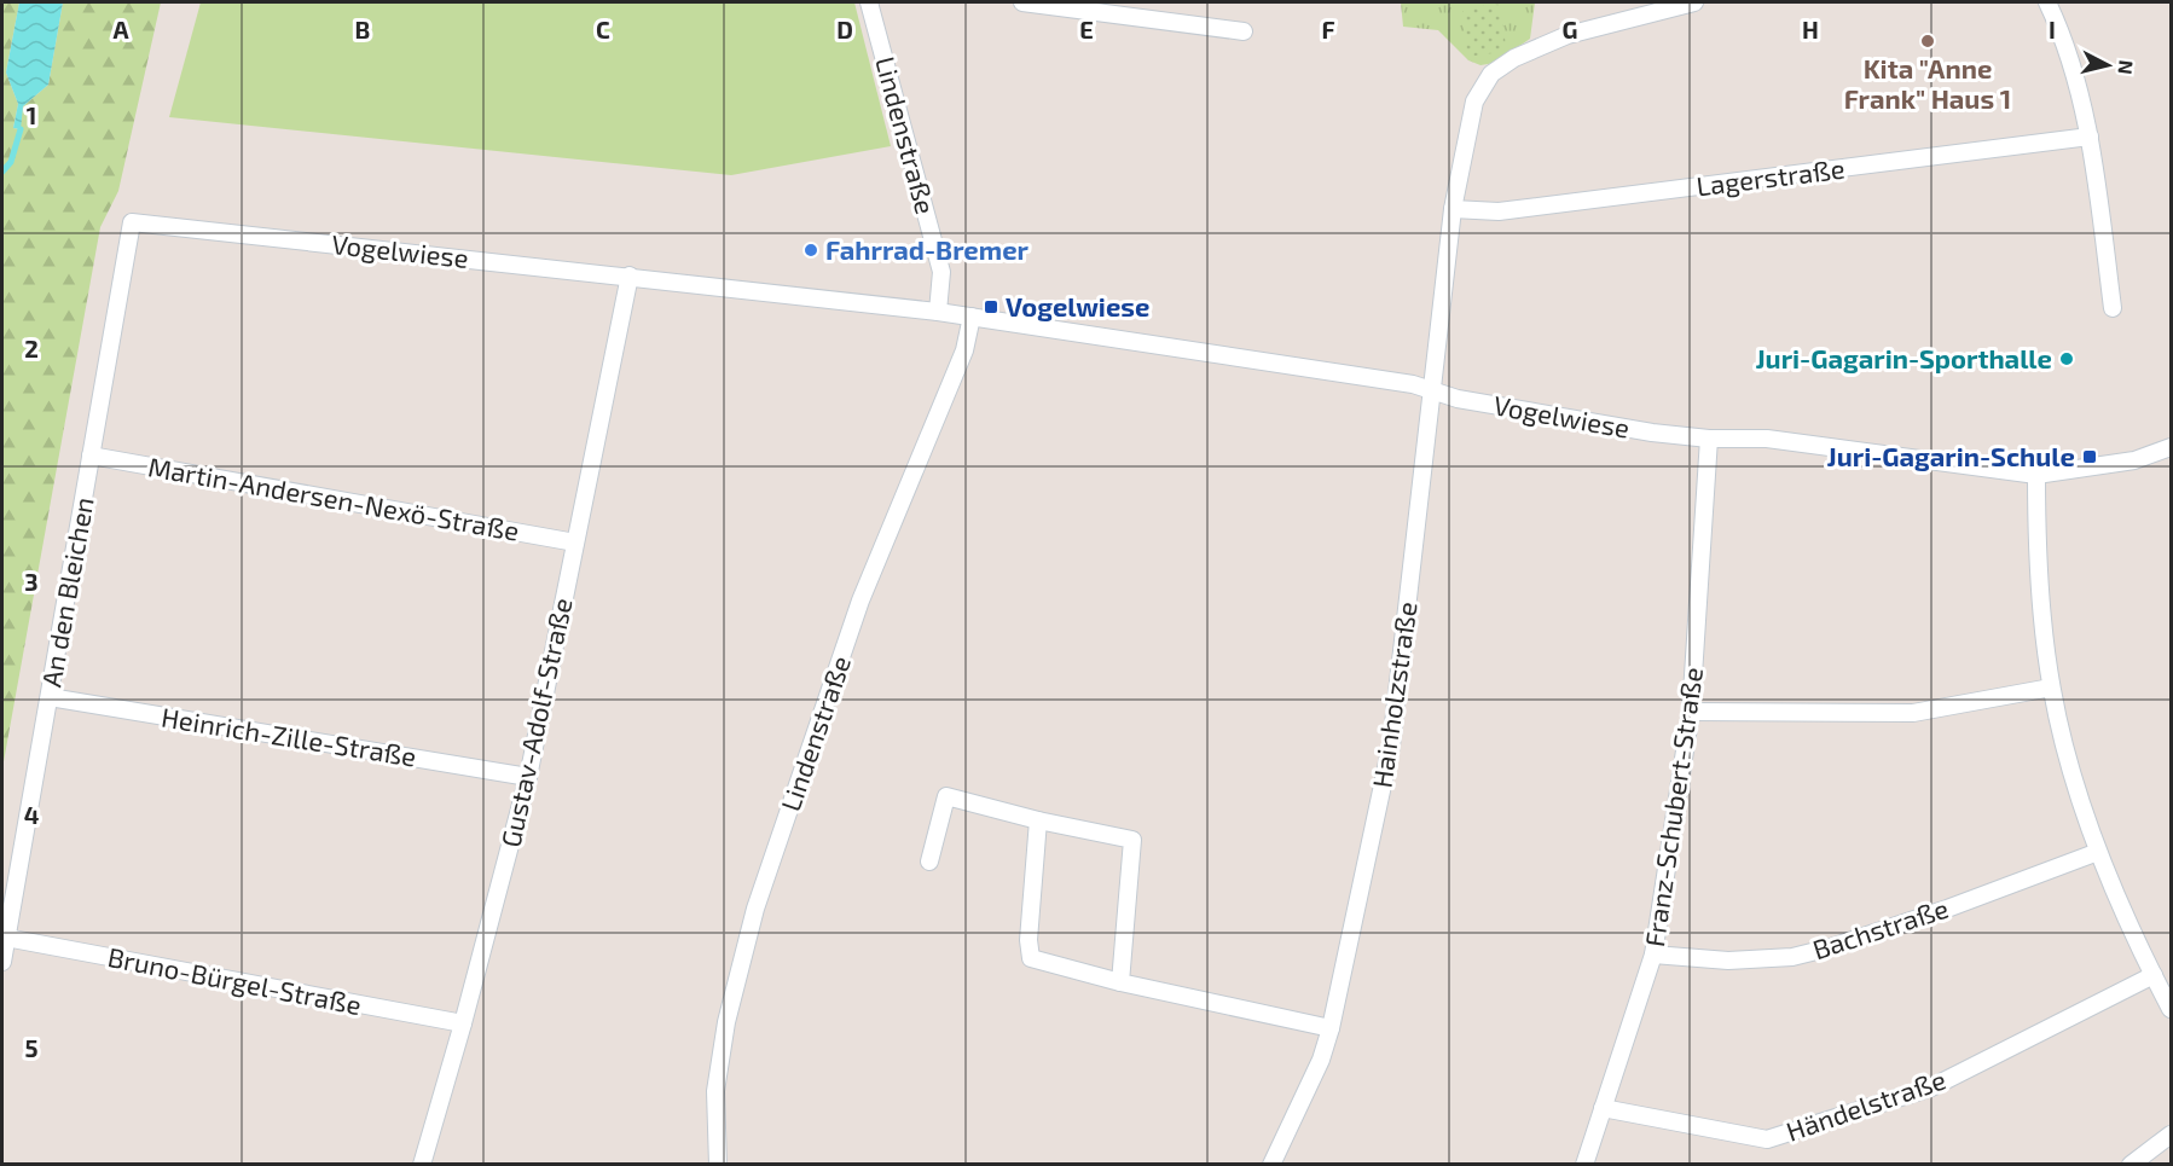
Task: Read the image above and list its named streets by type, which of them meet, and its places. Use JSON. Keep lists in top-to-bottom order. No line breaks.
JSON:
{"streets":{"street":["Lindenstraße","Lagerstraße","Vogelwiese","Martin-Andersen-Nexö-Straße","An den Bleichen","Hainholzstraße","Gustav-Adolf-Straße","Heinrich-Zille-Straße","Franz-Schubert-Straße","Bachstraße","Bruno-Bürgel-Straße","Händelstraße"]},"crossings":[["Lindenstraße","Vogelwiese"],["Lagerstraße","Hainholzstraße"],["Vogelwiese","An den Bleichen"],["Vogelwiese","Hainholzstraße"],["Vogelwiese","Gustav-Adolf-Straße"],["Vogelwiese","Franz-Schubert-Straße"],["Martin-Andersen-Nexö-Straße","An den Bleichen"],["Martin-Andersen-Nexö-Straße","Gustav-Adolf-Straße"],["An den Bleichen","Heinrich-Zille-Straße"],["An den Bleichen","Bruno-Bürgel-Straße"],["Gustav-Adolf-Straße","Heinrich-Zille-Straße"],["Gustav-Adolf-Straße","Bruno-Bürgel-Straße"],["Franz-Schubert-Straße","Bachstraße"],["Franz-Schubert-Straße","Händelstraße"]],"places":{"other":["Kita \"Anne Frank\" Haus 1","Fahrrad-Bremer","Juri-Gagarin-Sporthalle"],"transit":["Vogelwiese","Juri-Gagarin-Schule"]},"north":"right","grid":{"columns":["A","B","C","D","E","F","G","H","I"],"rows":["1","2","3","4","5"]}}
